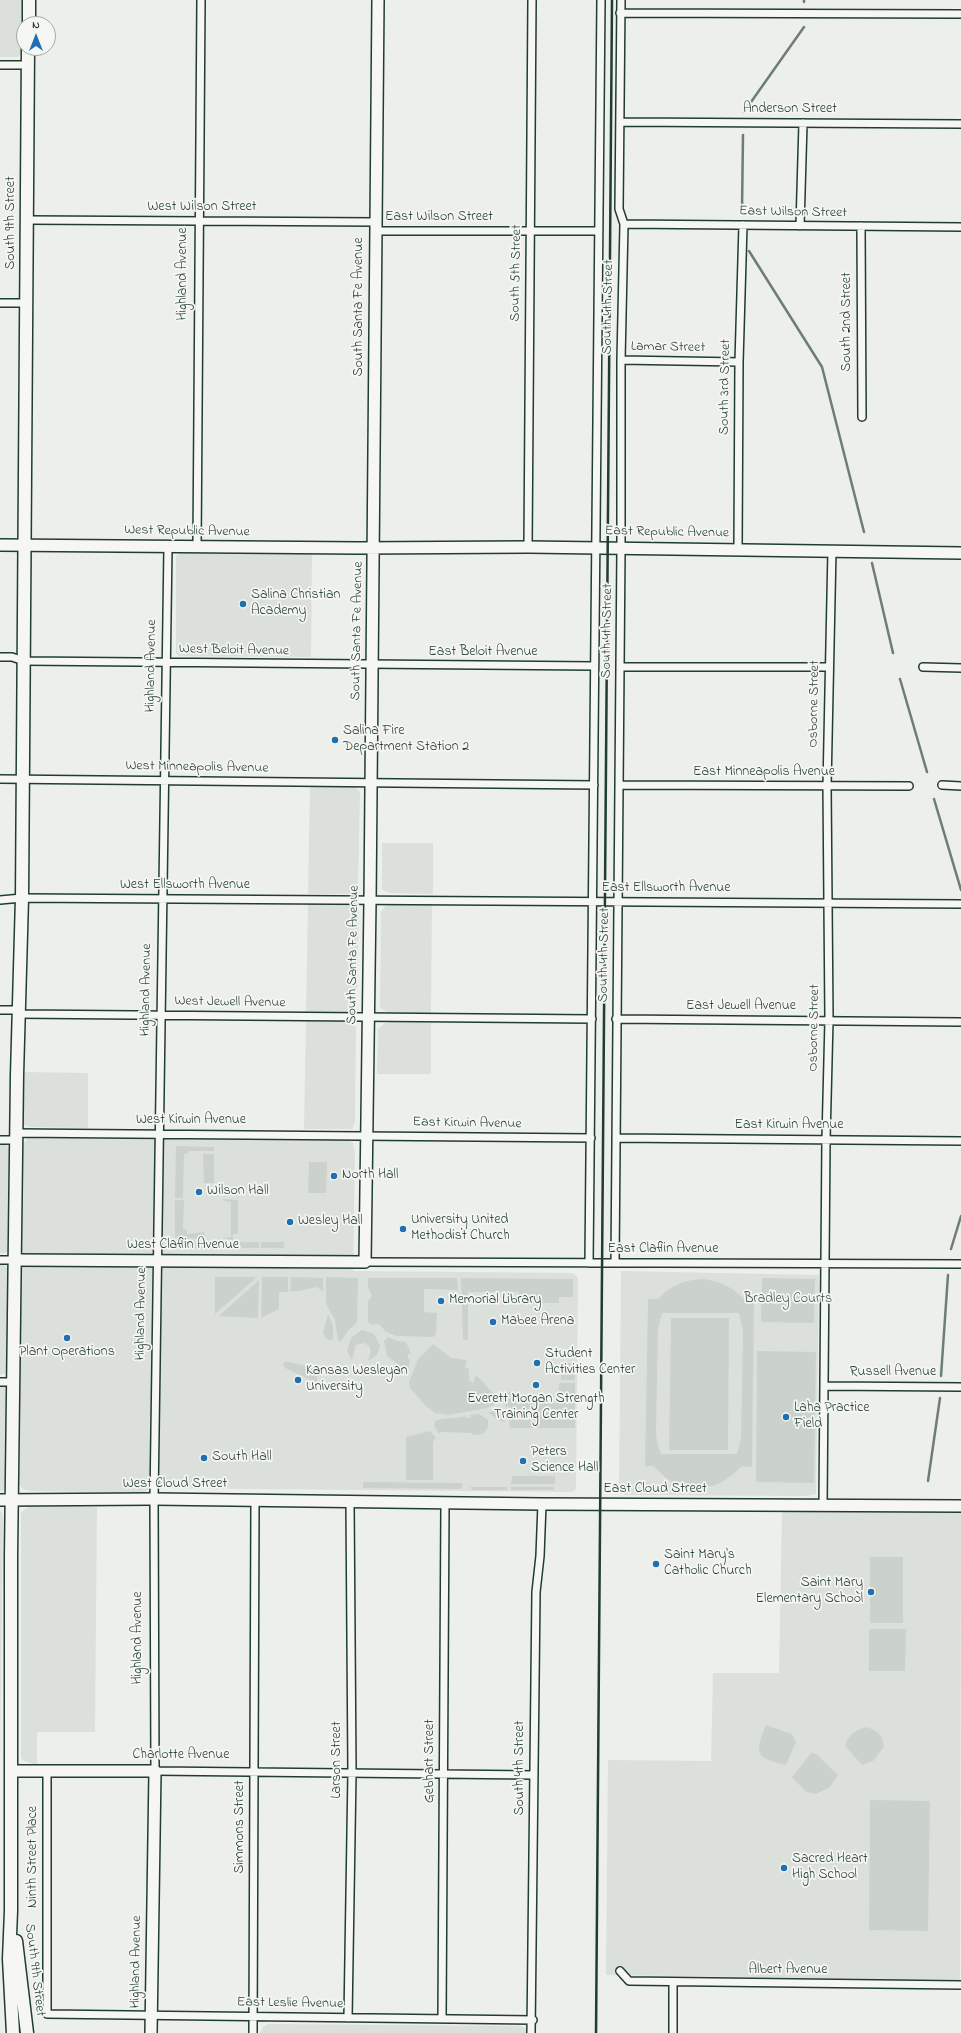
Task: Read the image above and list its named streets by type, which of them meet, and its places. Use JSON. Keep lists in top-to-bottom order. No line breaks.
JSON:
{"streets":{"main road":["South 9th Street","Highland Avenue","South Santa Fe Avenue","West Republic Avenue","East Republic Avenue","West Claflin Avenue","West Cloud Street","East Cloud Street","Charlotte Avenue"],"street":["Anderson Street","West Wilson Street","East Wilson Street","South 5th Street","South 4th Street","South 2nd Street","Lamar Street","South 3rd Street","West Beloit Avenue","East Beloit Avenue","Osborne Street","West Minneapolis Avenue","East Minneapolis Avenue","West Ellsworth Avenue","East Ellsworth Avenue","West Jewell Avenue","East Jewell Avenue","West Kirwin Avenue","East Kirwin Avenue","East Claflin Avenue","Russell Avenue","Larson Street","Gebhart Street","Simmons Street","Ninth Street Place","Albert Avenue","East Leslie Avenue"]},"crossings":[["Anderson Street","South 4th Street"],["West Wilson Street","East Wilson Street"],["West Wilson Street","South 9th Street"],["West Wilson Street","Highland Avenue"],["West Wilson Street","South Santa Fe Avenue"],["East Wilson Street","South 5th Street"],["East Wilson Street","South Santa Fe Avenue"],["East Wilson Street","South 4th Street"],["East Wilson Street","South 2nd Street"],["East Wilson Street","South 3rd Street"],["South 9th Street","West Republic Avenue"],["South 9th Street","West Beloit Avenue"],["South 9th Street","West Minneapolis Avenue"],["South 9th Street","West Ellsworth Avenue"],["South 9th Street","West Jewell Avenue"],["South 9th Street","West Kirwin Avenue"],["South 9th Street","West Claflin Avenue"],["South 9th Street","West Cloud Street"],["South 9th Street","Charlotte Avenue"],["South 5th Street","East Republic Avenue"],["Highland Avenue","West Republic Avenue"],["Highland Avenue","West Beloit Avenue"],["Highland Avenue","West Minneapolis Avenue"],["Highland Avenue","West Ellsworth Avenue"],["Highland Avenue","West Jewell Avenue"],["Highland Avenue","West Kirwin Avenue"],["Highland Avenue","West Claflin Avenue"],["Highland Avenue","West Cloud Street"],["Highland Avenue","Charlotte Avenue"],["Highland Avenue","East Leslie Avenue"],["South Santa Fe Avenue","West Republic Avenue"],["South Santa Fe Avenue","East Republic Avenue"],["South Santa Fe Avenue","West Beloit Avenue"],["South Santa Fe Avenue","East Beloit Avenue"],["South Santa Fe Avenue","West Minneapolis Avenue"],["South Santa Fe Avenue","West Ellsworth Avenue"],["South Santa Fe Avenue","East Ellsworth Avenue"],["South Santa Fe Avenue","West Jewell Avenue"],["South Santa Fe Avenue","West Kirwin Avenue"],["South Santa Fe Avenue","East Kirwin Avenue"],["South Santa Fe Avenue","West Claflin Avenue"],["South Santa Fe Avenue","East Claflin Avenue"],["South 4th Street","Lamar Street"],["South 4th Street","East Republic Avenue"],["South 4th Street","East Beloit Avenue"],["South 4th Street","East Minneapolis Avenue"],["South 4th Street","East Ellsworth Avenue"],["South 4th Street","East Jewell Avenue"],["South 4th Street","East Kirwin Avenue"],["South 4th Street","East Claflin Avenue"],["South 4th Street","East Cloud Street"],["South 4th Street","Charlotte Avenue"],["South 4th Street","East Leslie Avenue"],["Lamar Street","South 3rd Street"],["South 3rd Street","East Republic Avenue"],["West Republic Avenue","East Republic Avenue"],["East Republic Avenue","Osborne Street"],["West Beloit Avenue","East Beloit Avenue"],["Osborne Street","East Minneapolis Avenue"],["Osborne Street","East Ellsworth Avenue"],["Osborne Street","East Jewell Avenue"],["Osborne Street","East Kirwin Avenue"],["Osborne Street","East Claflin Avenue"],["Osborne Street","Russell Avenue"],["Osborne Street","East Cloud Street"],["West Ellsworth Avenue","East Ellsworth Avenue"],["West Kirwin Avenue","East Kirwin Avenue"],["West Claflin Avenue","East Claflin Avenue"],["West Cloud Street","East Cloud Street"],["West Cloud Street","Larson Street"],["West Cloud Street","Simmons Street"],["East Cloud Street","Larson Street"],["East Cloud Street","Gebhart Street"],["Charlotte Avenue","Larson Street"],["Charlotte Avenue","Gebhart Street"],["Charlotte Avenue","Simmons Street"],["Charlotte Avenue","Ninth Street Place"],["Larson Street","East Leslie Avenue"],["Gebhart Street","East Leslie Avenue"],["Simmons Street","East Leslie Avenue"],["Ninth Street Place","East Leslie Avenue"]],"parks":["Bradley Courts"],"places":["Salina Christian Academy","Salina Fire Department Station 2","North Hall","Wilson Hall","Wesley Hall","University United Methodist Church","Memorial Library","Mabee Arena","Plant Operations","Student Activities Center","Kansas Wesleyan University","Everett Morgan Strength Training Center","Laha Practice Field","South Hall","Peters Science Hall","Saint Mary's Catholic Church","Saint Mary Elementary School","Sacred Heart High School"],"north":"top"}
